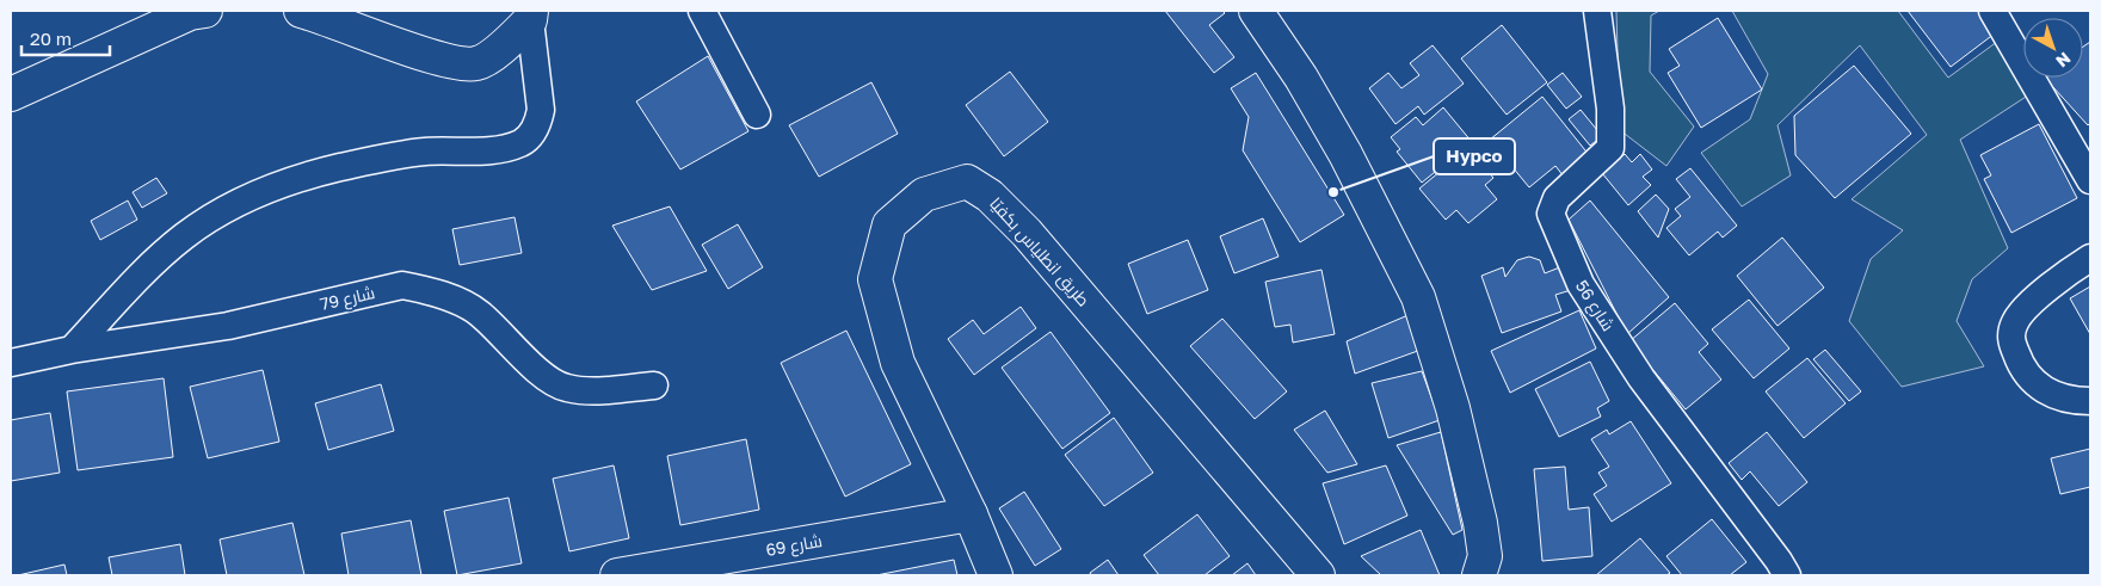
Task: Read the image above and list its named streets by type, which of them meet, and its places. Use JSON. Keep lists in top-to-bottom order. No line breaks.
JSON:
{"streets":{"main road":["طريق انطلياس بكفيّا","شارع 69"],"street":["شارع 79","شارع 56"]},"crossings":[["طريق انطلياس بكفيّا","شارع 69"]],"places":["Hypco"],"scale_bar":"20 m","north":"bottom right"}
